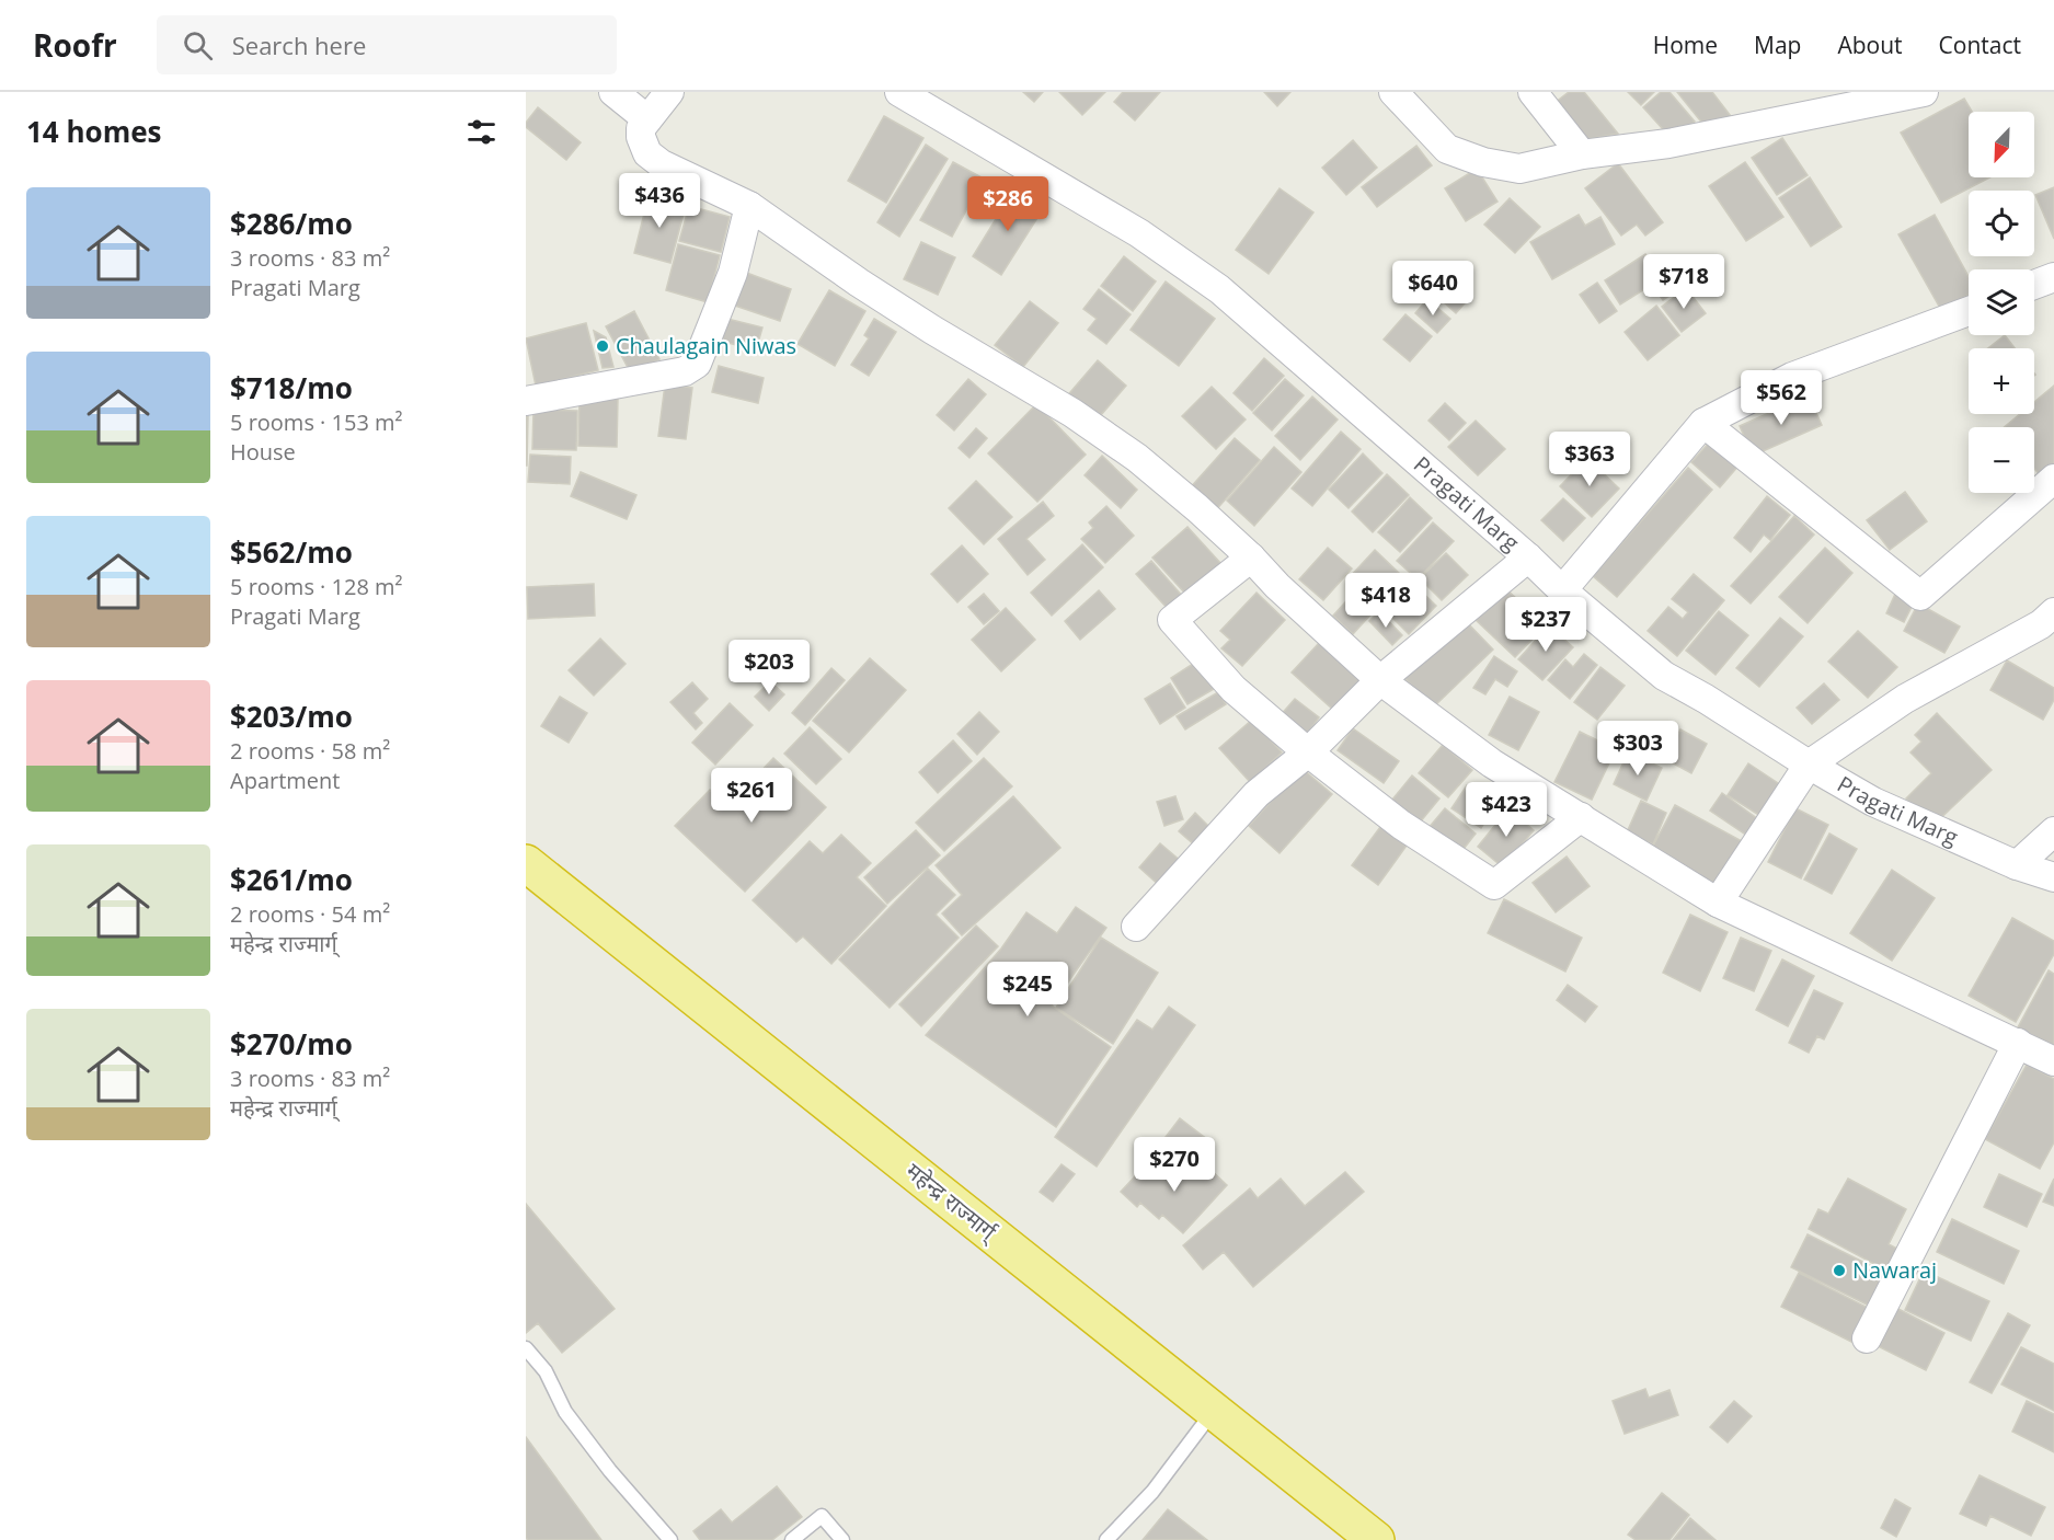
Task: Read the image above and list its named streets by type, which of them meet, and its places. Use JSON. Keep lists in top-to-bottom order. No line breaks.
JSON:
{"streets":{"highway":["महेन्द्र राज्मार्ग्"],"street":["Pragati Marg"]},"places":["Chaulagain Niwas","Nawaraj"],"north":"bottom left","page":{"header":"Roofr","search":"Search here","nav":["Home","Map","About","Contact"],"heading":"14 homes","map_buttons":["+","−"],"list":[{"name":"$286/mo","note":"3 rooms · 83 m² · Pragati Marg"},{"name":"$718/mo","note":"5 rooms · 153 m² · House"},{"name":"$562/mo","note":"5 rooms · 128 m² · Pragati Marg"},{"name":"$203/mo","note":"2 rooms · 58 m² · Apartment"},{"name":"$261/mo","note":"2 rooms · 54 m² · महेन्द्र राज्मार्ग्"},{"name":"$270/mo","note":"3 rooms · 83 m² · महेन्द्र राज्मार्ग्"}],"price":["$436","$286","$718","$640","$562","$363","$418","$237","$203","$303","$261","$423","$245","$270"]}}
